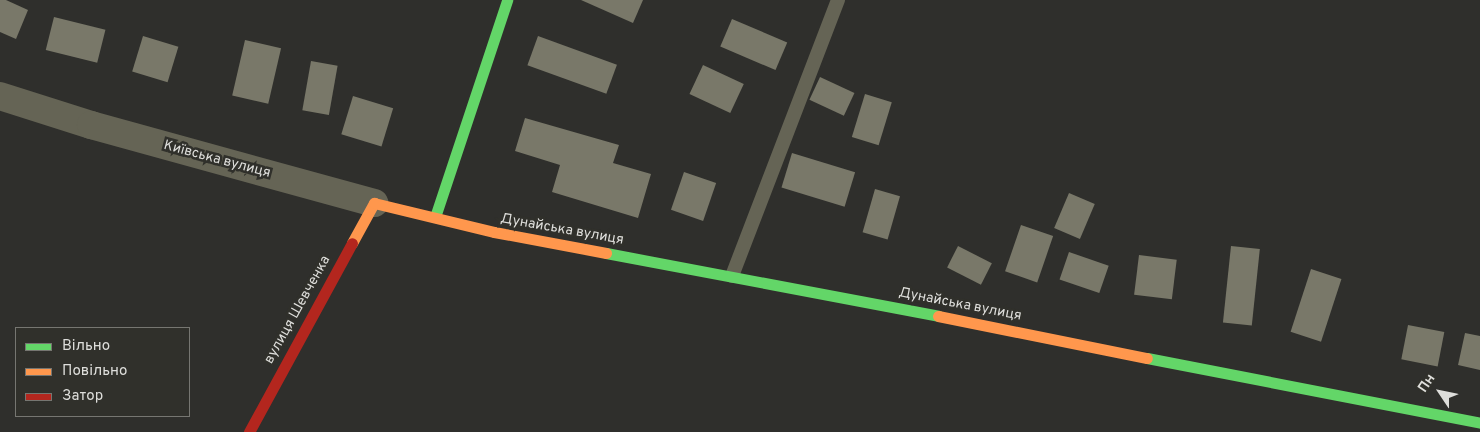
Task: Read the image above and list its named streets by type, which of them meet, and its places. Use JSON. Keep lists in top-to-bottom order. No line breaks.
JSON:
{"streets":{"street":["Київська вулиця","Дунайська вулиця","вулиця Шевченка"]},"crossings":[["Київська вулиця","Дунайська вулиця"],["Київська вулиця","вулиця Шевченка"]],"legend":["Вільно","Повільно","Затор"],"north":"top left"}
